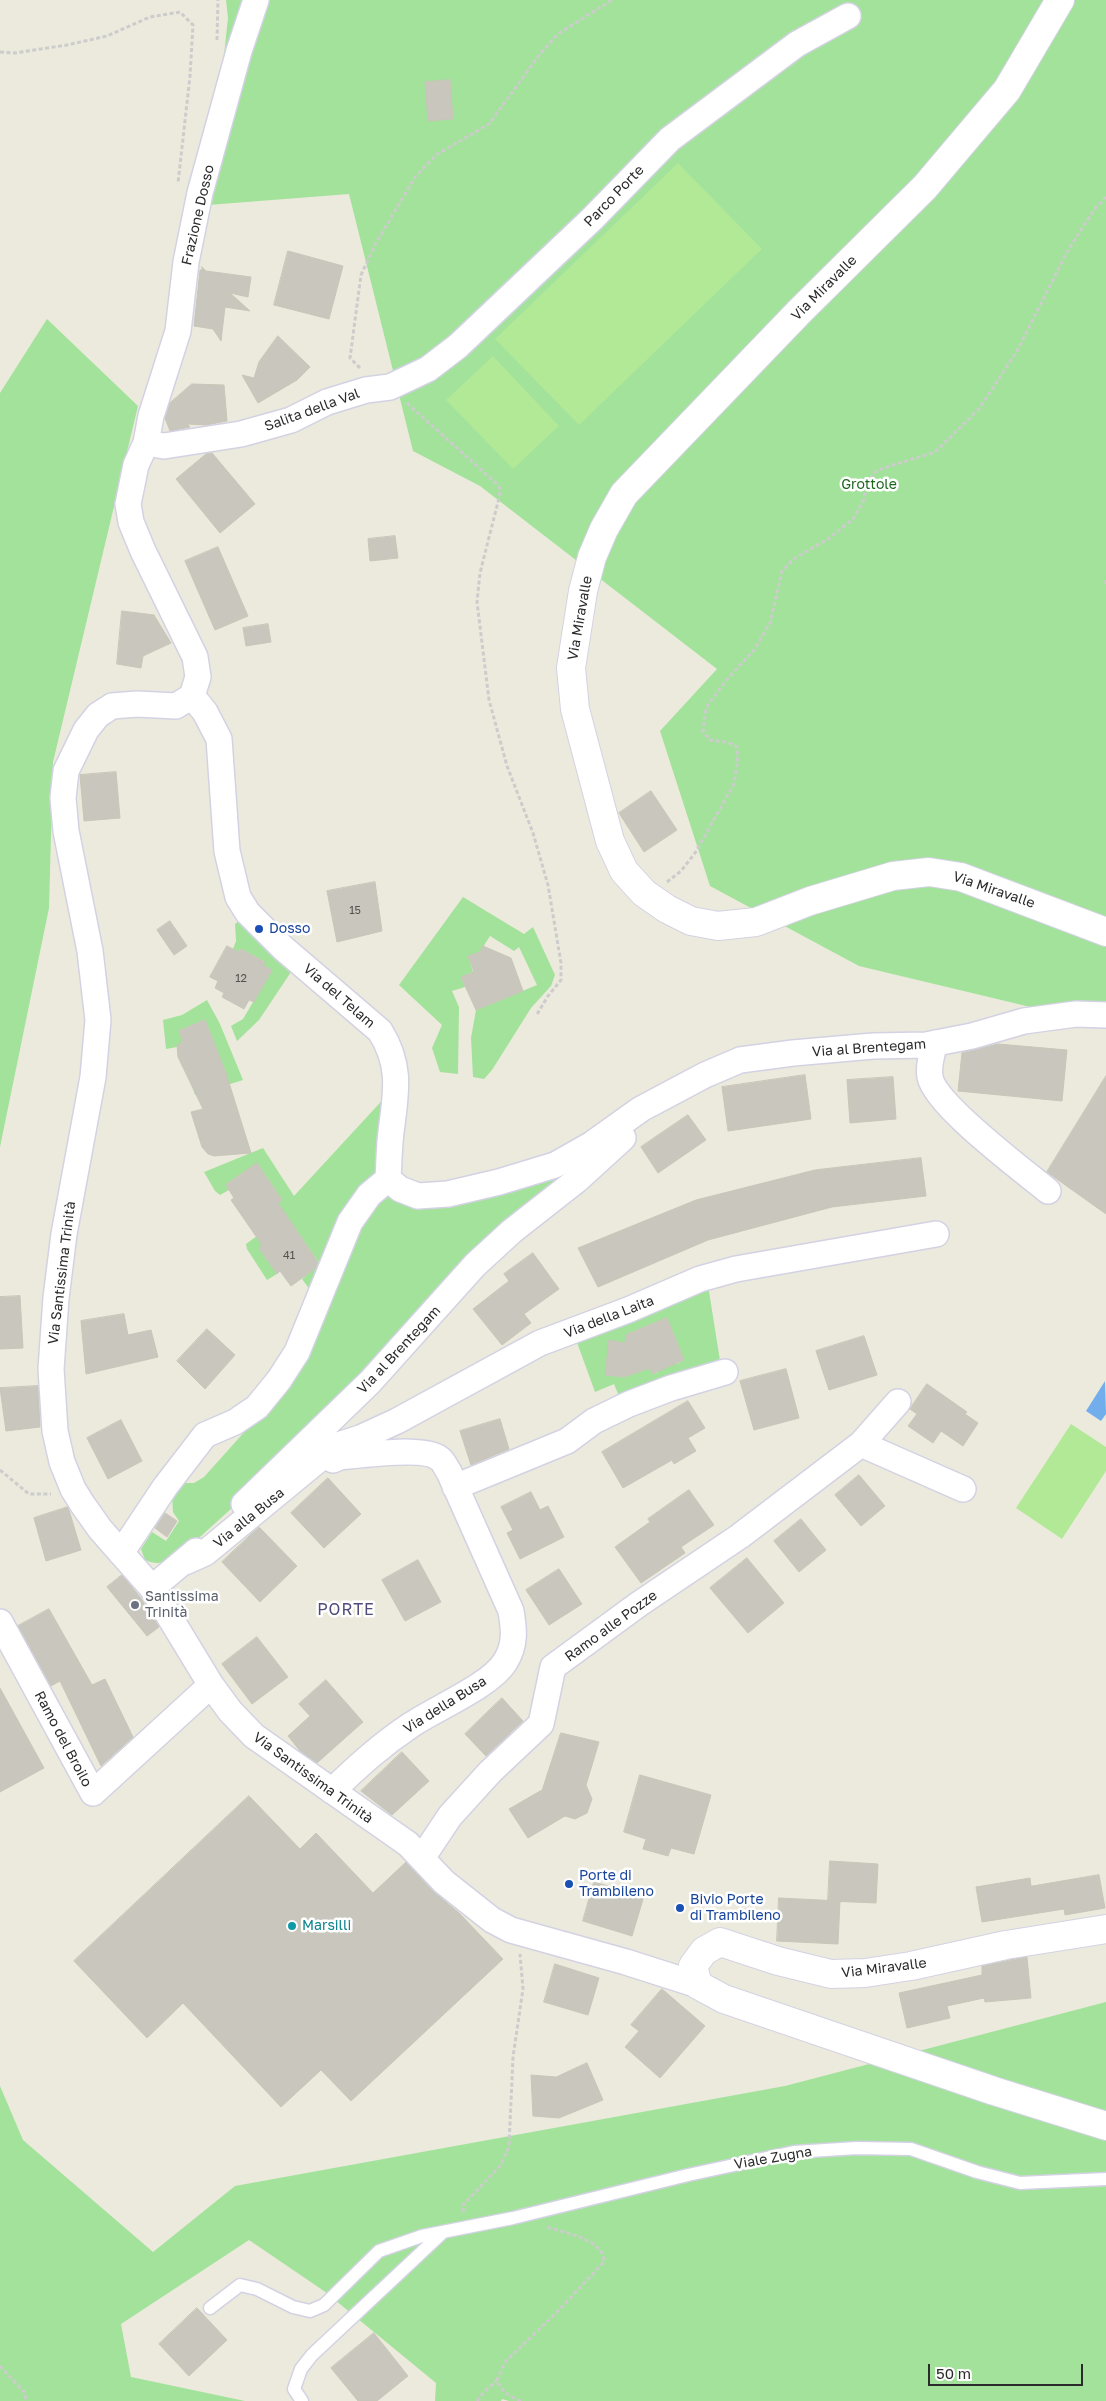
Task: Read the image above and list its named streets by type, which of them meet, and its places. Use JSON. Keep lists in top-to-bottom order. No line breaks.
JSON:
{"streets":{"street":["Parco Porte","Frazione Dosso","Via Miravalle","Salita della Val","Via del Telam","Via al Brentegam","Via Santissima Trinità","Via della Laita","Via alla Busa","Ramo alle Pozze","Via della Busa","Ramo del Broilo"],"lane":["Viale Zugna"]},"crossings":[["Parco Porte","Salita della Val"],["Frazione Dosso","Salita della Val"],["Via Miravalle","Via Santissima Trinità"],["Via del Telam","Via al Brentegam"],["Via del Telam","Via Santissima Trinità"],["Via al Brentegam","Via Santissima Trinità"],["Via al Brentegam","Via alla Busa"],["Via Santissima Trinità","Ramo alle Pozze"],["Via Santissima Trinità","Via della Busa"],["Via Santissima Trinità","Ramo del Broilo"],["Via della Laita","Via alla Busa"],["Via della Laita","Via della Busa"],["Via alla Busa","Via della Busa"]],"districts":["PORTE"],"parks":["Grottole"],"places":["Dosso","Santissima Trinità","Porte di Trambileno","Bivio Porte di Trambileno","Marsilli"],"house_numbers":["15","12","41"],"scale_bar":"50 m"}
